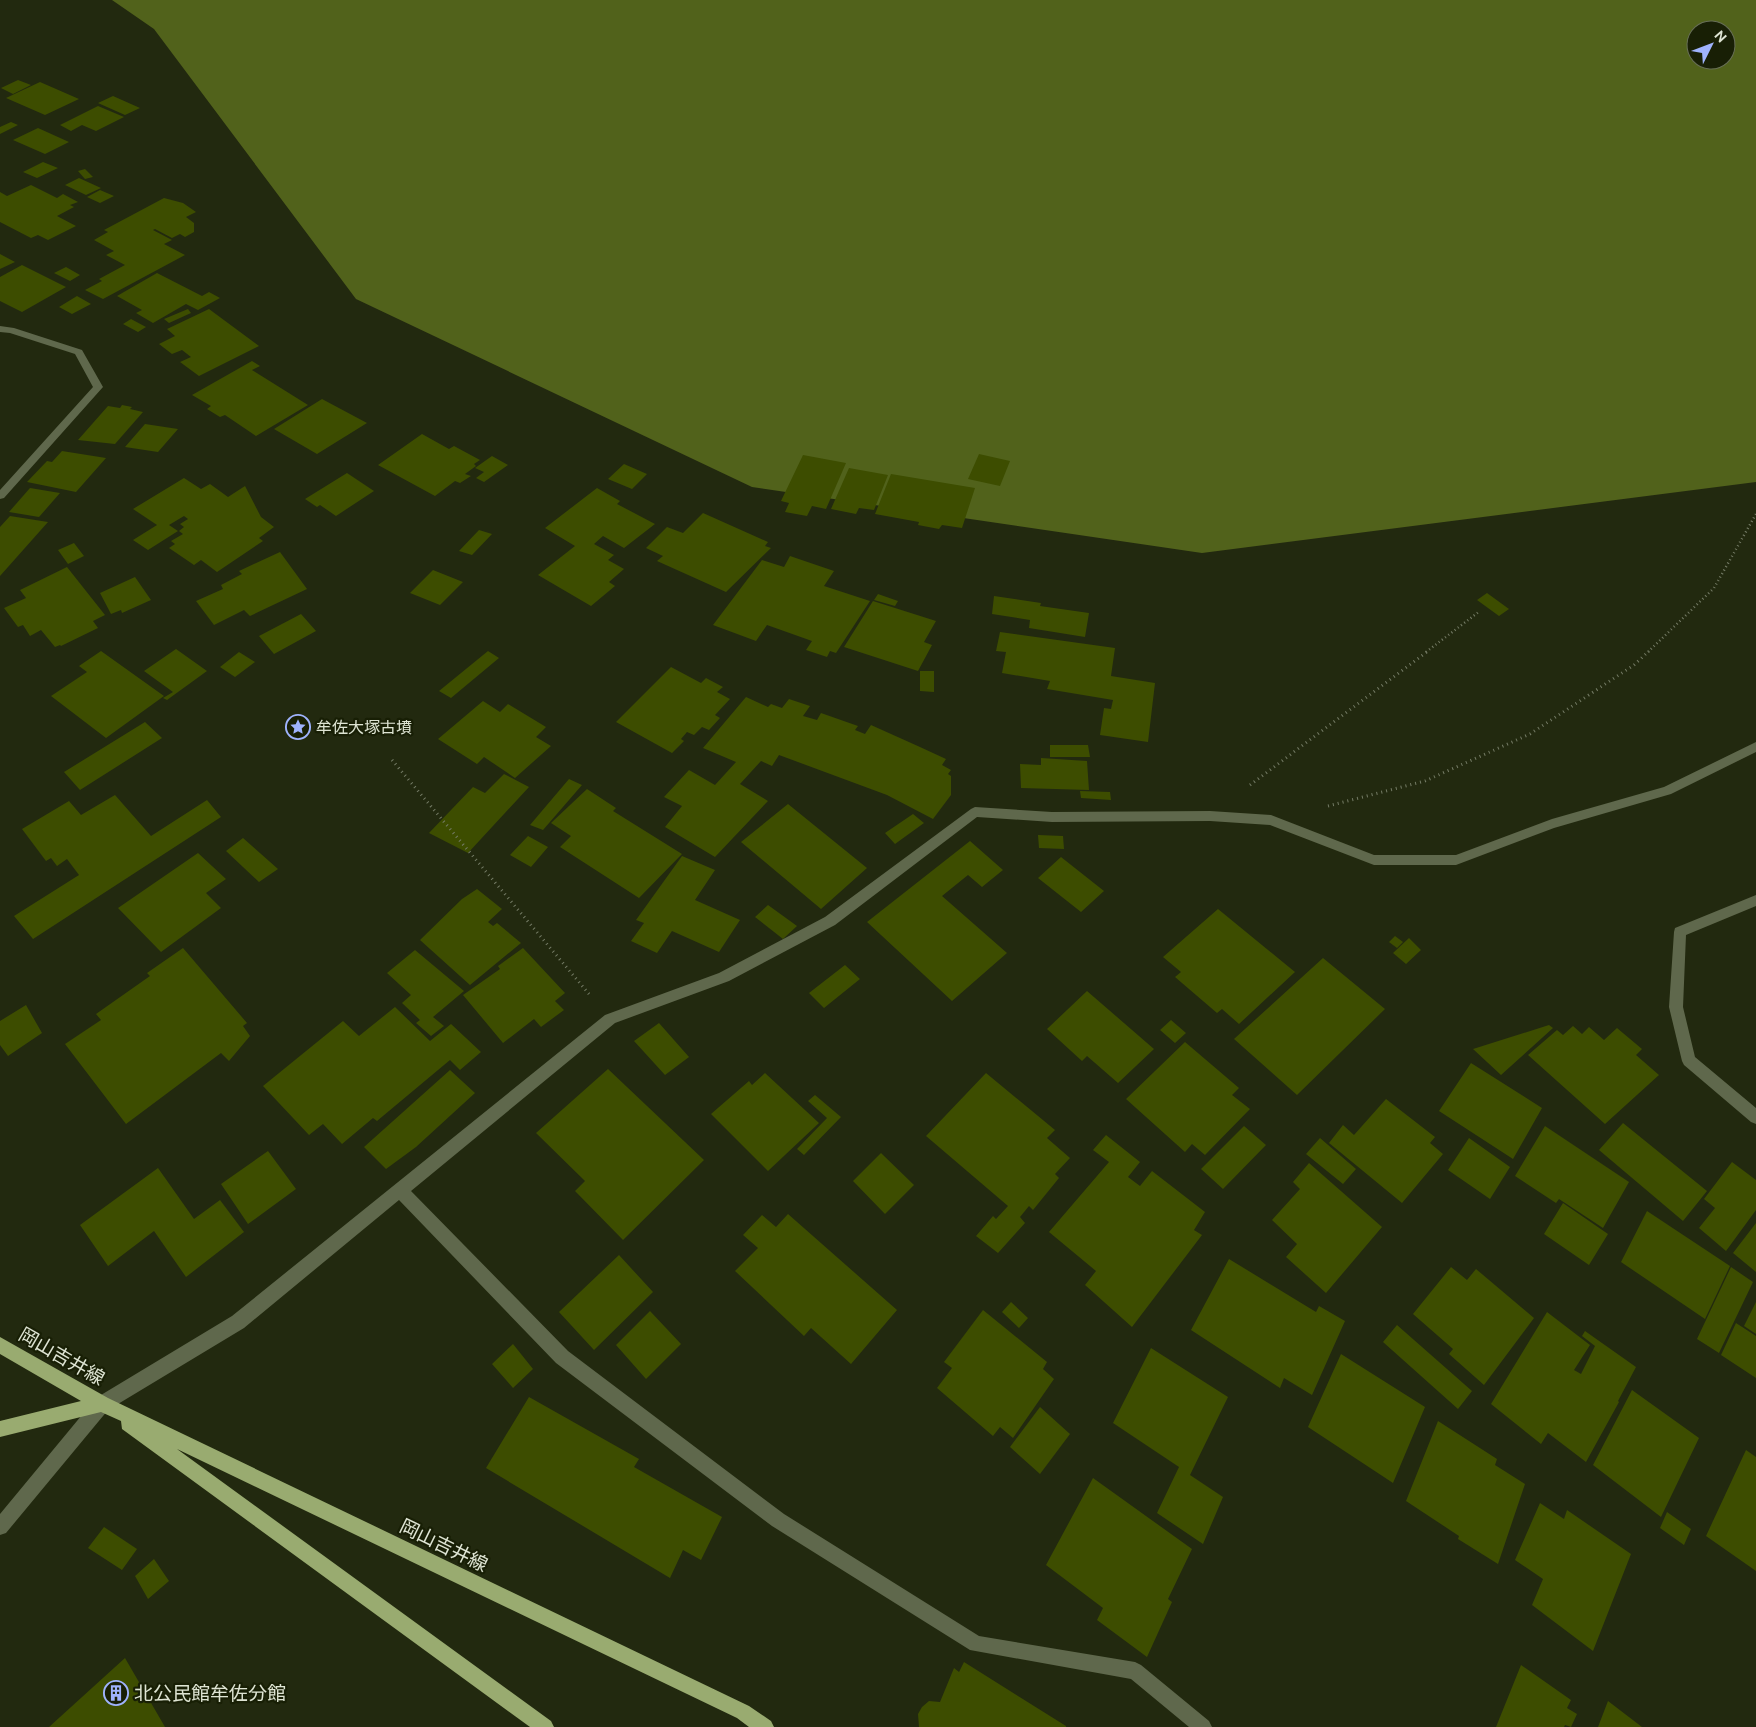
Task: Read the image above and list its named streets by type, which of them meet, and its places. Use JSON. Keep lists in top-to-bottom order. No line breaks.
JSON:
{"streets":{"main road":["岡山吉井線"]},"places":{"place":["牟佐大塚古墳"],"building":["北公民館牟佐分館"]},"north":"top right"}
